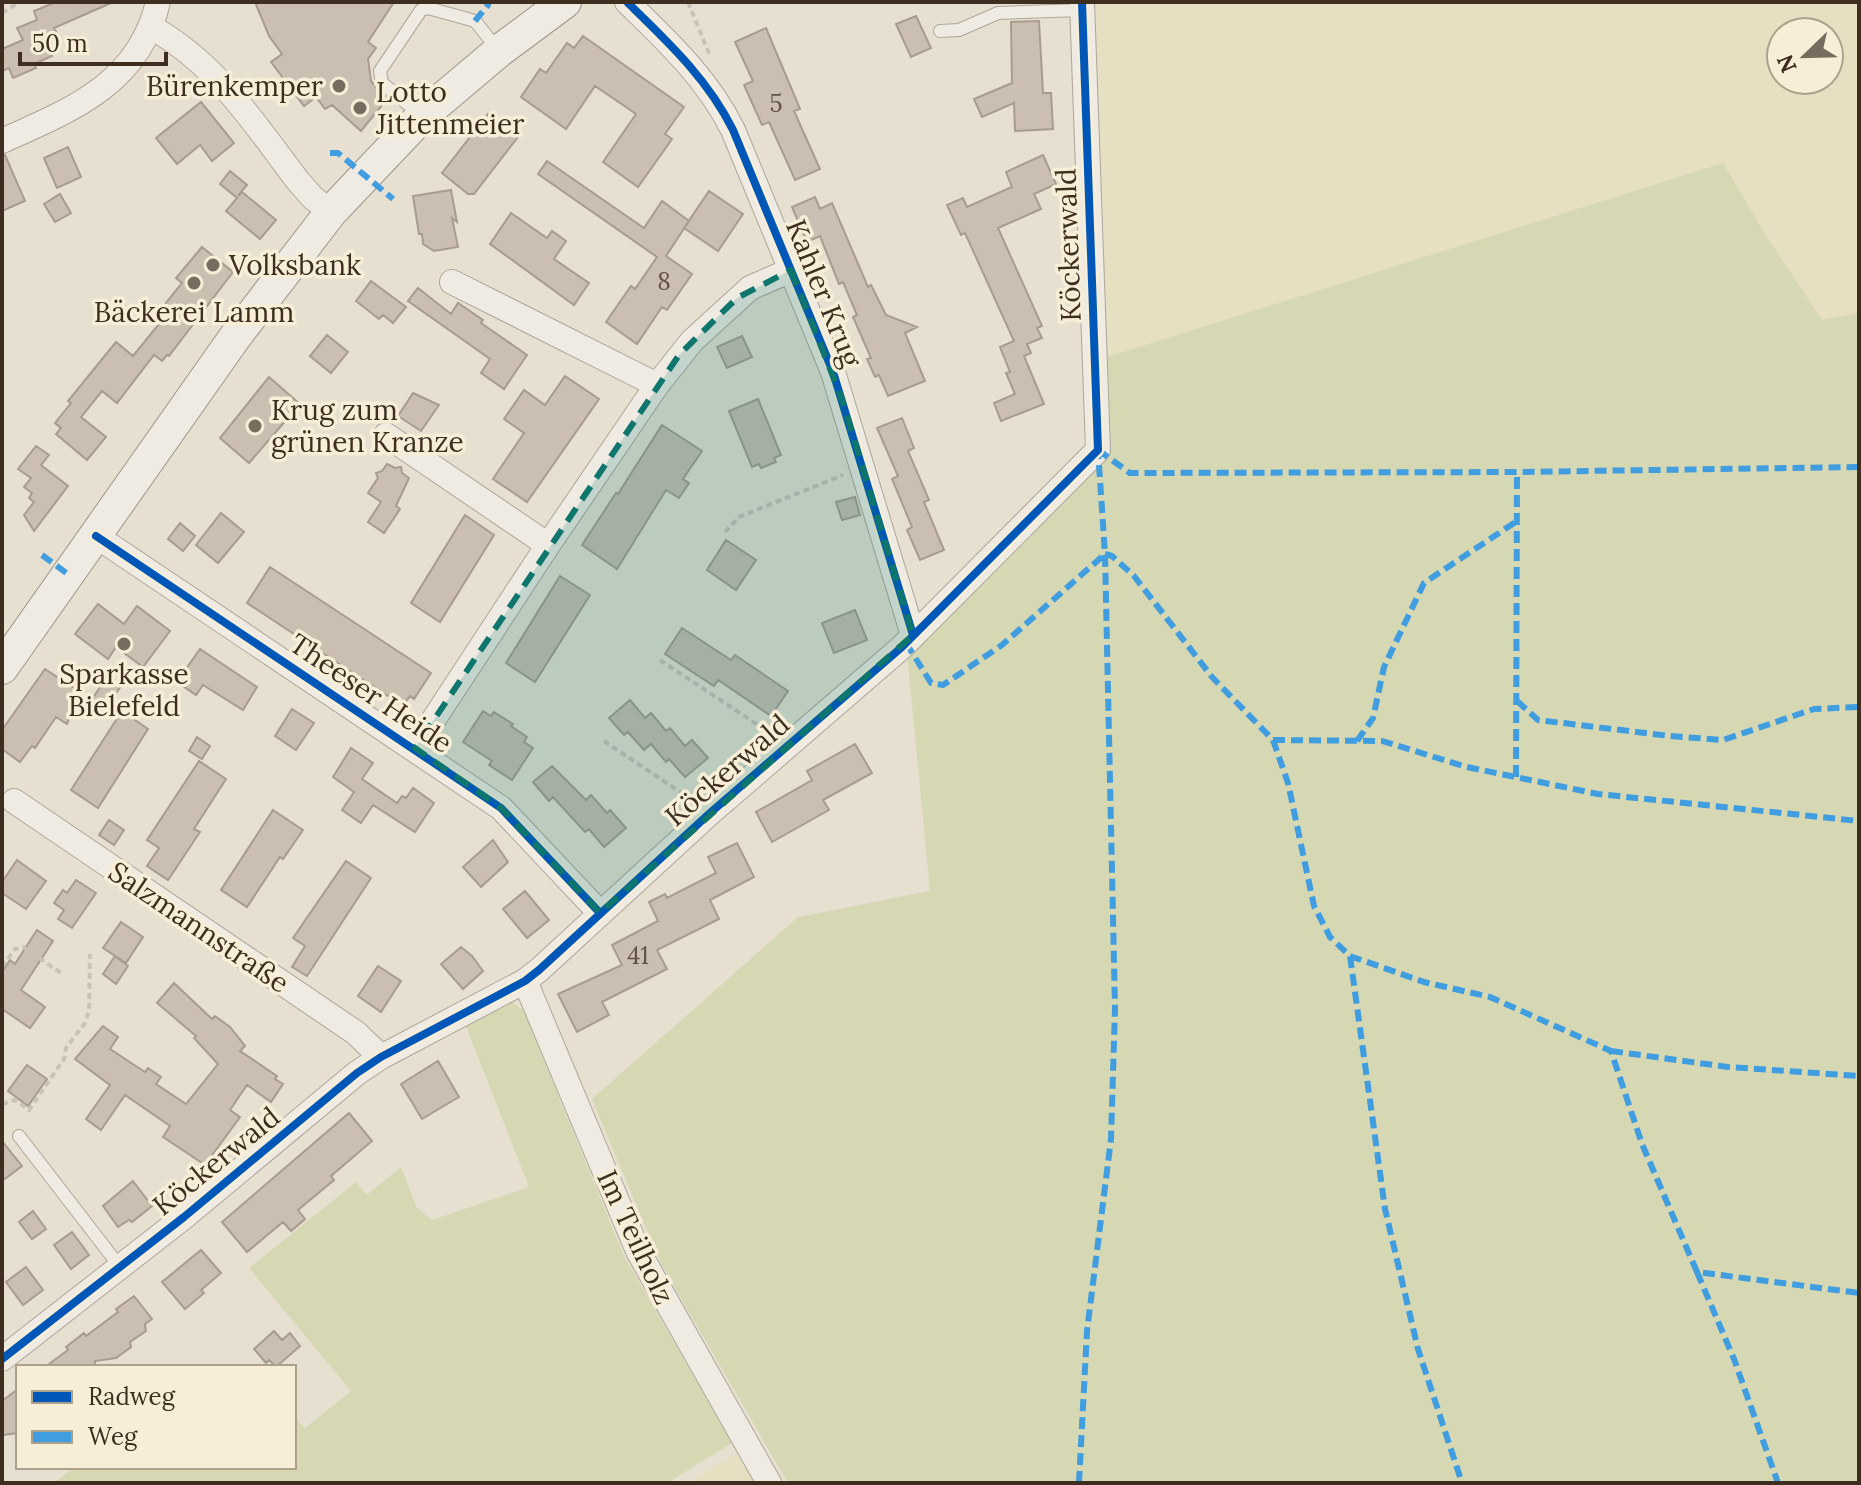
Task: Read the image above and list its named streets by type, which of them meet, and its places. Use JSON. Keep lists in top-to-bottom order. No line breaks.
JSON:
{"streets":{"street":["Köckerwald","Kahler Krug","Theeser Heide","Salzmannstraße","Im Teilholz"]},"crossings":[["Köckerwald","Kahler Krug"],["Köckerwald","Theeser Heide"],["Köckerwald","Salzmannstraße"],["Köckerwald","Im Teilholz"],["Kahler Krug","Theeser Heide"]],"places":["Bürenkemper","Lotto Jittenmeier","Volksbank","Bäckerei Lamm","Krug zum grünen Kranze","Sparkasse Bielefeld"],"house_numbers":["5","8","41"],"legend":["Radweg","Weg"],"scale_bar":"50 m","north":"bottom left"}
